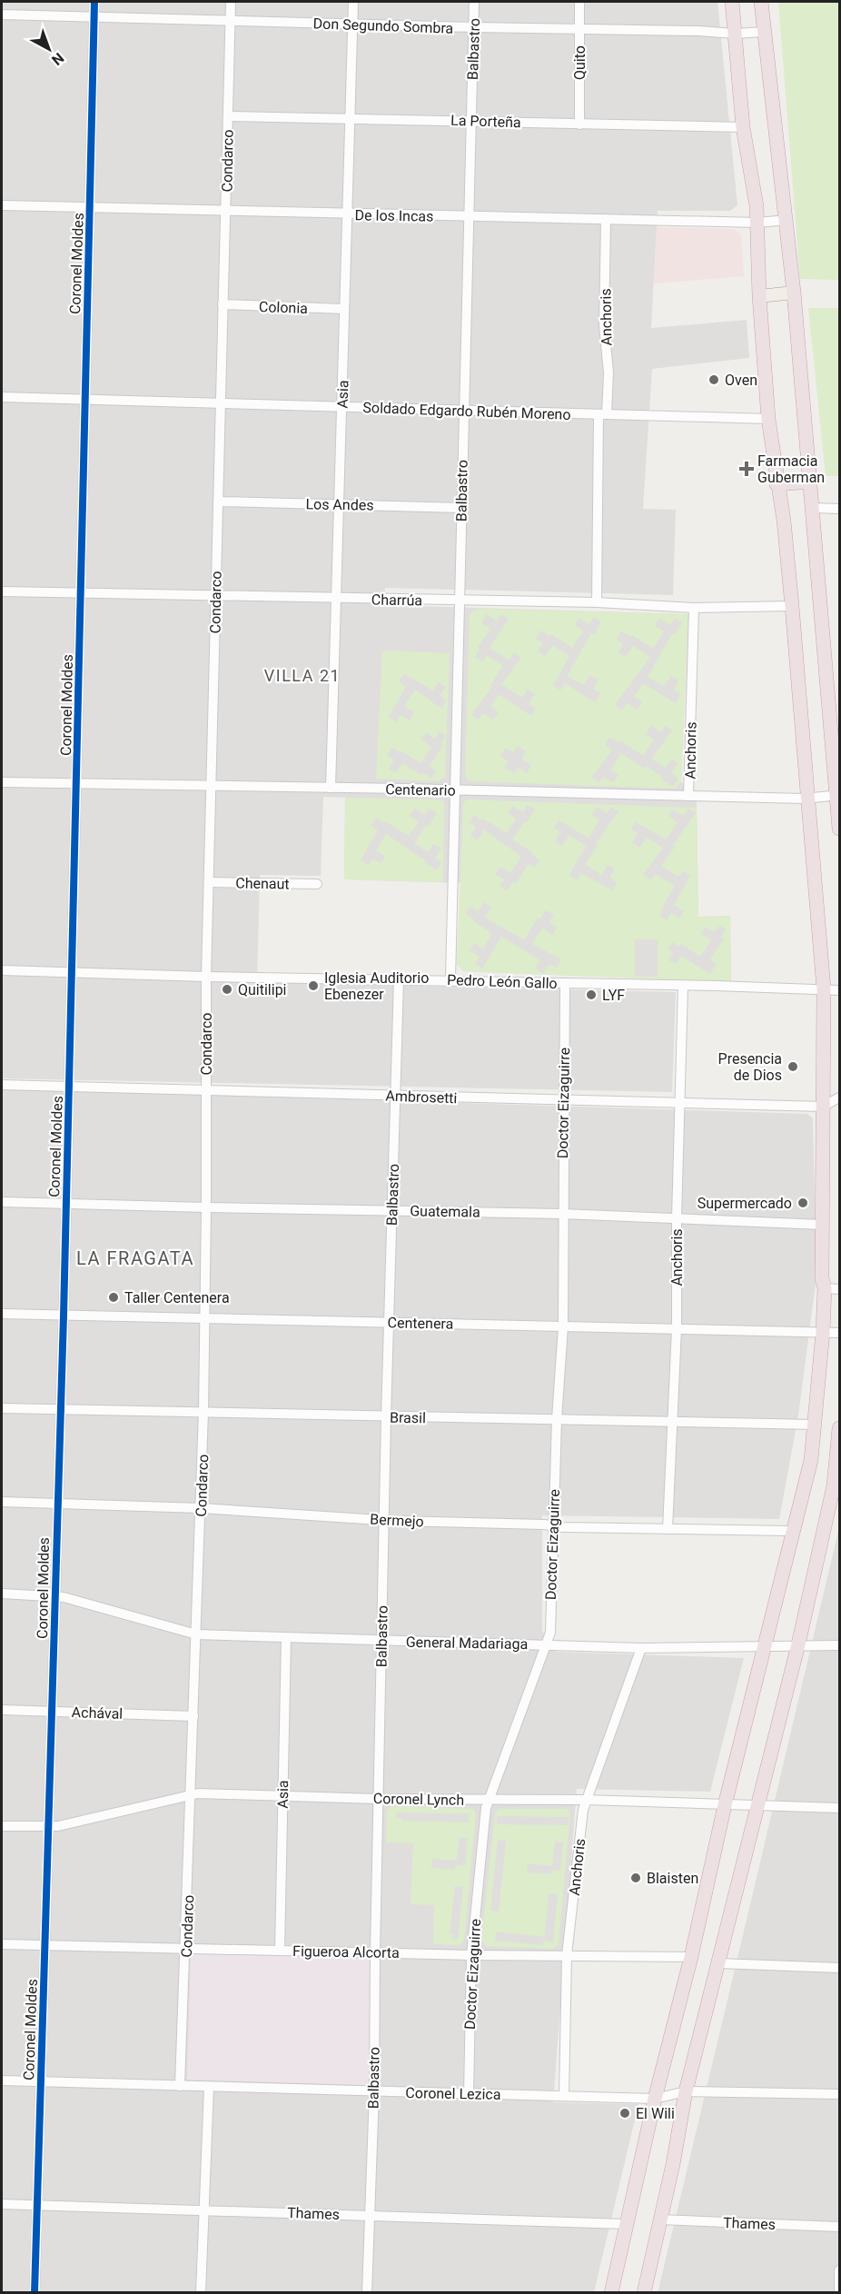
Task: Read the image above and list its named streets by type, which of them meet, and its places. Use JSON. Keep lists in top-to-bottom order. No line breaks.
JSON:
{"streets":{"street":["Don Segundo Sombra","Balbastro","Quito","La Porteña","Condarco","De los Incas","Coronel Moldes","Colonia","Anchoris","Asia","Soldado Edgardo Rubén Moreno","Los Andes","Charrúa","Centenario","Chenaut","Pedro León Gallo","Ambrosetti","Doctor Eizaguirre","Guatemala","Centenera","Brasil","Bermejo","General Madariaga","Achával","Coronel Lynch","Figueroa Alcorta","Coronel Lezica","Thames"]},"crossings":[["Don Segundo Sombra","Balbastro"],["Don Segundo Sombra","Quito"],["Don Segundo Sombra","Condarco"],["Don Segundo Sombra","Coronel Moldes"],["Don Segundo Sombra","Asia"],["Balbastro","La Porteña"],["Balbastro","De los Incas"],["Balbastro","Soldado Edgardo Rubén Moreno"],["Balbastro","Los Andes"],["Balbastro","Charrúa"],["Balbastro","Centenario"],["Balbastro","Pedro León Gallo"],["Balbastro","Ambrosetti"],["Balbastro","Guatemala"],["Balbastro","Centenera"],["Balbastro","Brasil"],["Balbastro","Bermejo"],["Balbastro","General Madariaga"],["Balbastro","Coronel Lynch"],["Balbastro","Figueroa Alcorta"],["Balbastro","Coronel Lezica"],["Balbastro","Thames"],["Quito","La Porteña"],["La Porteña","Condarco"],["La Porteña","Asia"],["Condarco","De los Incas"],["Condarco","Colonia"],["Condarco","Soldado Edgardo Rubén Moreno"],["Condarco","Los Andes"],["Condarco","Charrúa"],["Condarco","Centenario"],["Condarco","Chenaut"],["Condarco","Pedro León Gallo"],["Condarco","Ambrosetti"],["Condarco","Guatemala"],["Condarco","Centenera"],["Condarco","Brasil"],["Condarco","Bermejo"],["Condarco","General Madariaga"],["Condarco","Achával"],["Condarco","Coronel Lynch"],["Condarco","Figueroa Alcorta"],["Condarco","Coronel Lezica"],["De los Incas","Coronel Moldes"],["De los Incas","Anchoris"],["De los Incas","Asia"],["Coronel Moldes","Soldado Edgardo Rubén Moreno"],["Coronel Moldes","Charrúa"],["Coronel Moldes","Centenario"],["Coronel Moldes","Pedro León Gallo"],["Coronel Moldes","Ambrosetti"],["Coronel Moldes","Guatemala"],["Coronel Moldes","Centenera"],["Coronel Moldes","Brasil"],["Coronel Moldes","Bermejo"],["Coronel Moldes","General Madariaga"],["Coronel Moldes","Achával"],["Coronel Moldes","Coronel Lynch"],["Coronel Moldes","Figueroa Alcorta"],["Coronel Moldes","Coronel Lezica"],["Coronel Moldes","Thames"],["Colonia","Asia"],["Anchoris","Soldado Edgardo Rubén Moreno"],["Anchoris","Charrúa"],["Anchoris","Centenario"],["Anchoris","Pedro León Gallo"],["Anchoris","Ambrosetti"],["Anchoris","Guatemala"],["Anchoris","Centenera"],["Anchoris","Brasil"],["Anchoris","Bermejo"],["Anchoris","General Madariaga"],["Anchoris","Coronel Lynch"],["Anchoris","Figueroa Alcorta"],["Anchoris","Coronel Lezica"],["Asia","Soldado Edgardo Rubén Moreno"],["Asia","Los Andes"],["Asia","Charrúa"],["Asia","Centenario"],["Asia","General Madariaga"],["Asia","Coronel Lynch"],["Asia","Figueroa Alcorta"],["Pedro León Gallo","Doctor Eizaguirre"],["Ambrosetti","Doctor Eizaguirre"],["Doctor Eizaguirre","Guatemala"],["Doctor Eizaguirre","Centenera"],["Doctor Eizaguirre","Brasil"],["Doctor Eizaguirre","Bermejo"],["Doctor Eizaguirre","General Madariaga"],["Doctor Eizaguirre","Coronel Lynch"],["Doctor Eizaguirre","Figueroa Alcorta"],["Doctor Eizaguirre","Coronel Lezica"]],"districts":["VILLA 21","LA FRAGATA"],"places":{"other":["Oven","Iglesia Auditorio Ebenezer","Quitilipi","LYF","Presencia de Dios","Supermercado","Taller Centenera","Blaisten","El Wili"],"health":["Farmacia Guberman"]},"north":"bottom right"}
